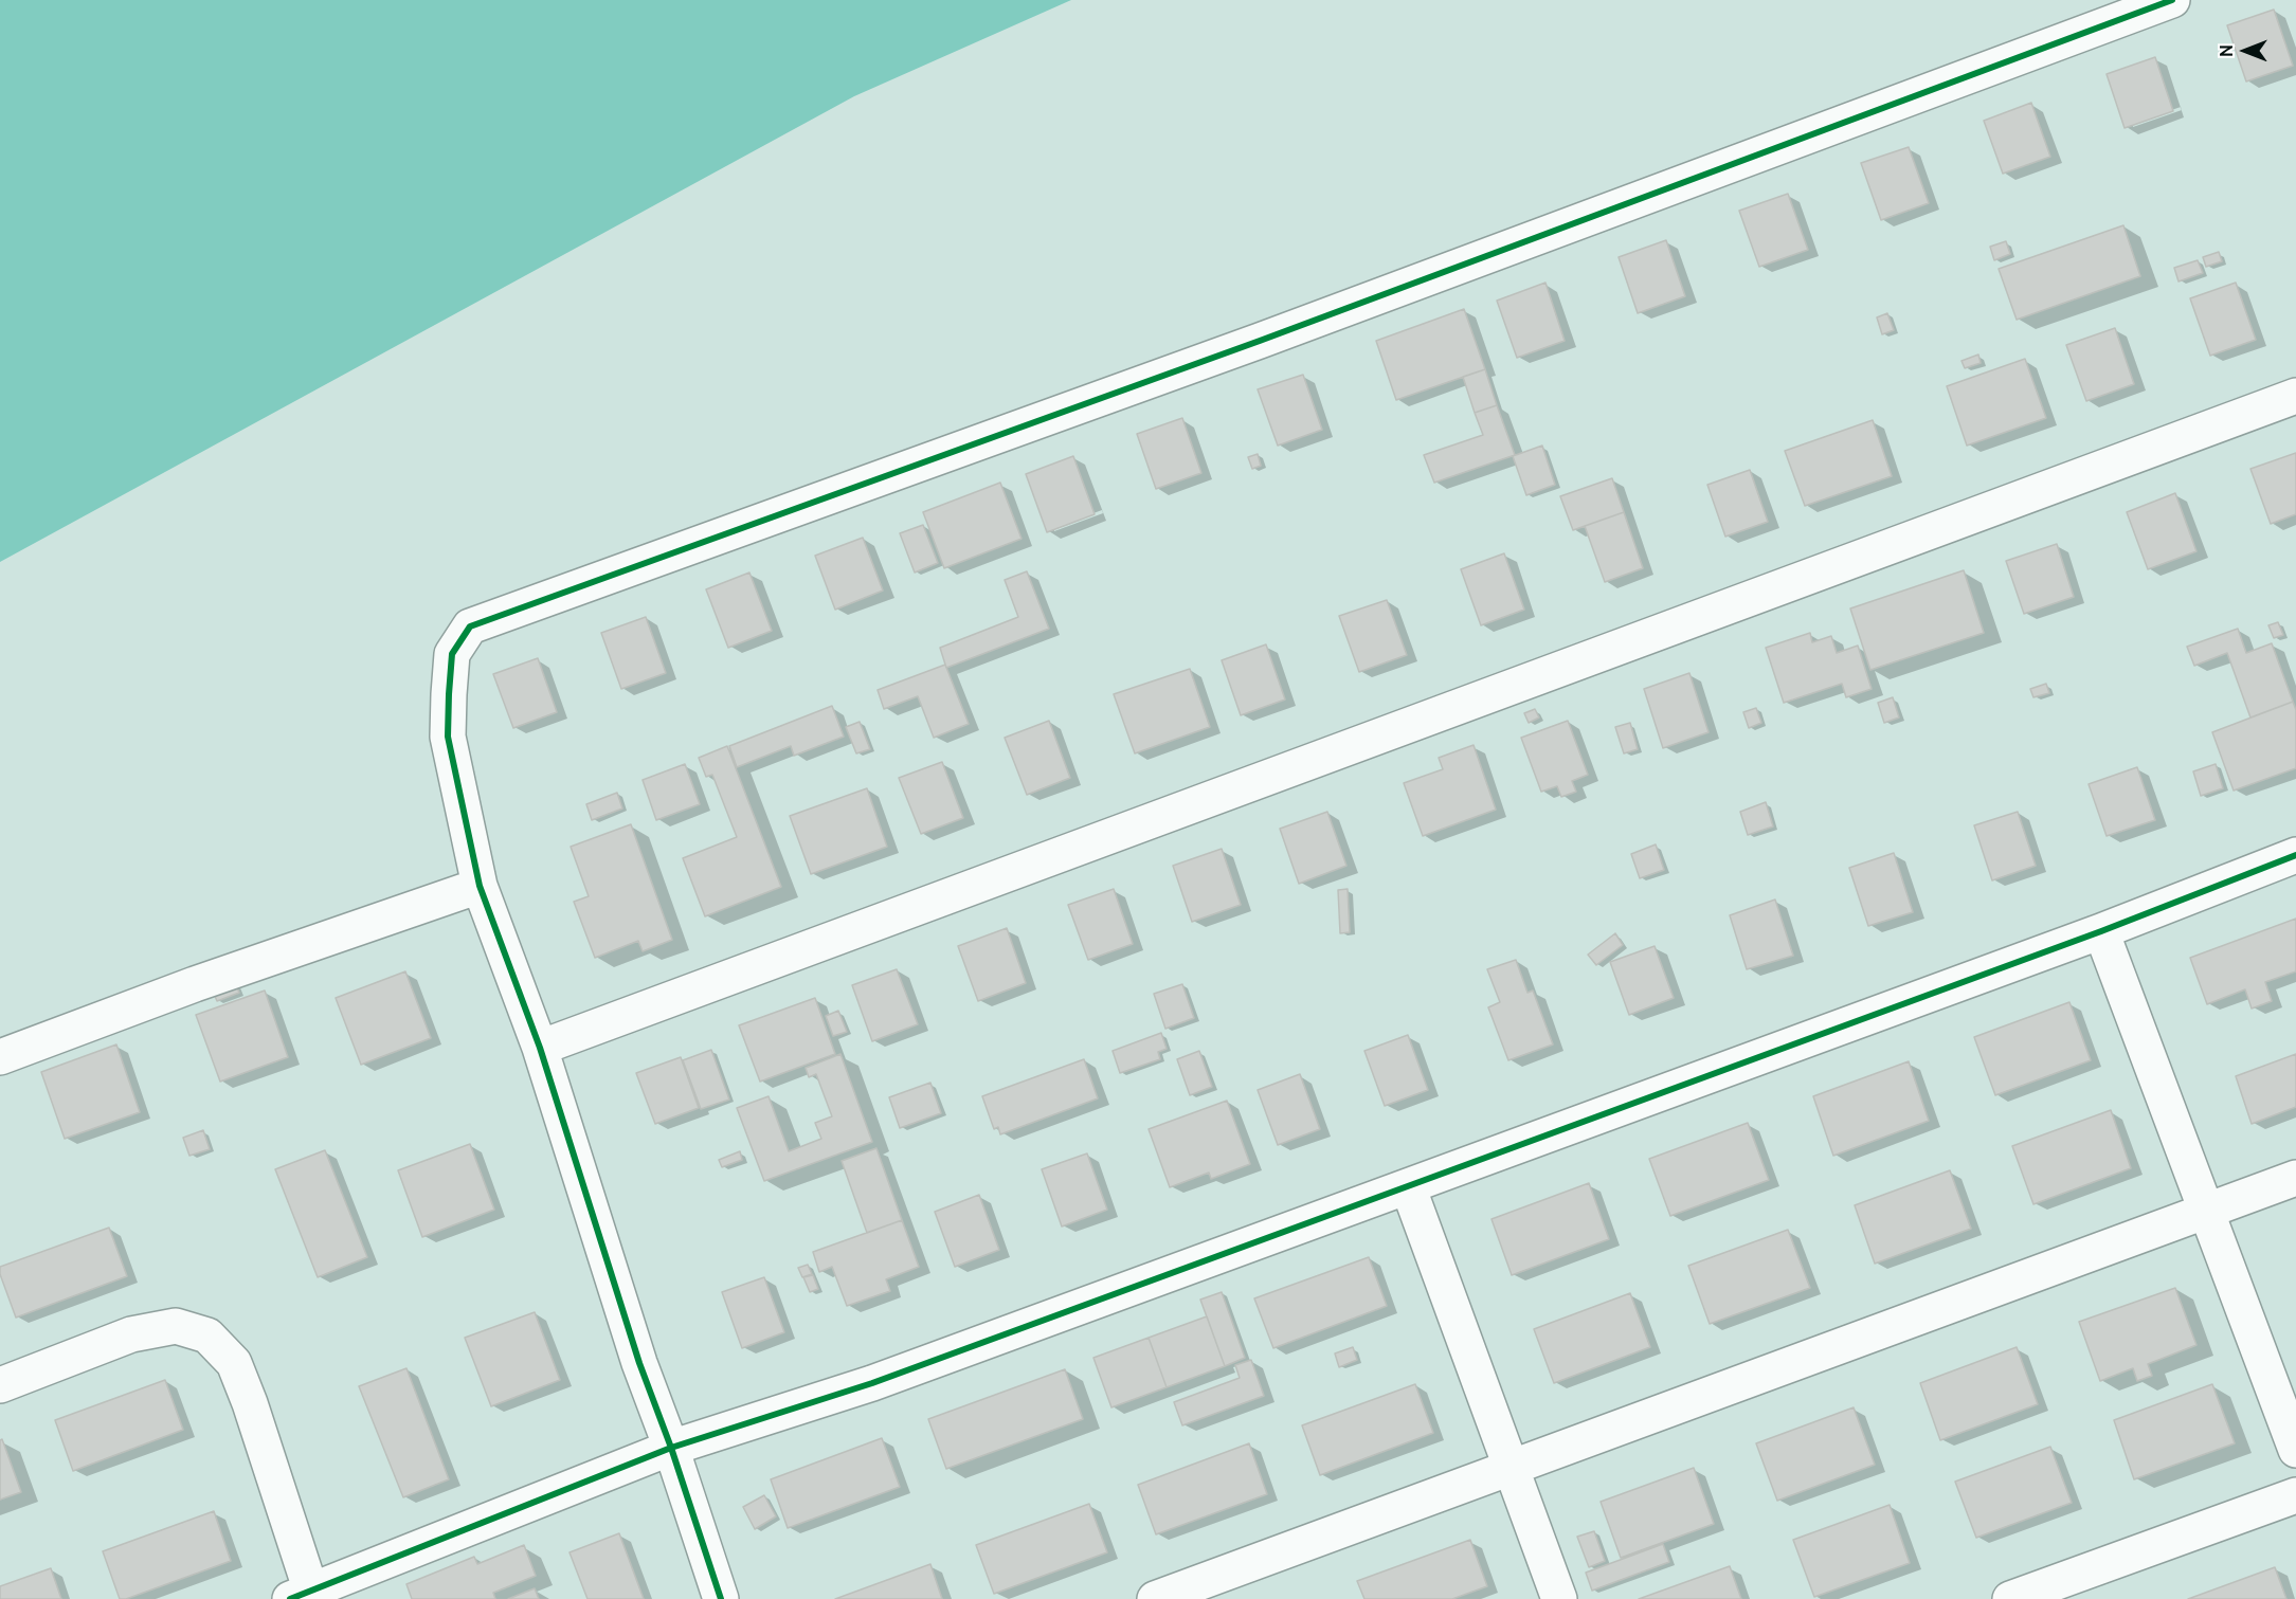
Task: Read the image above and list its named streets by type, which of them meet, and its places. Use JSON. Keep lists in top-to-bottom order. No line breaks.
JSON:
{"north":"left"}
